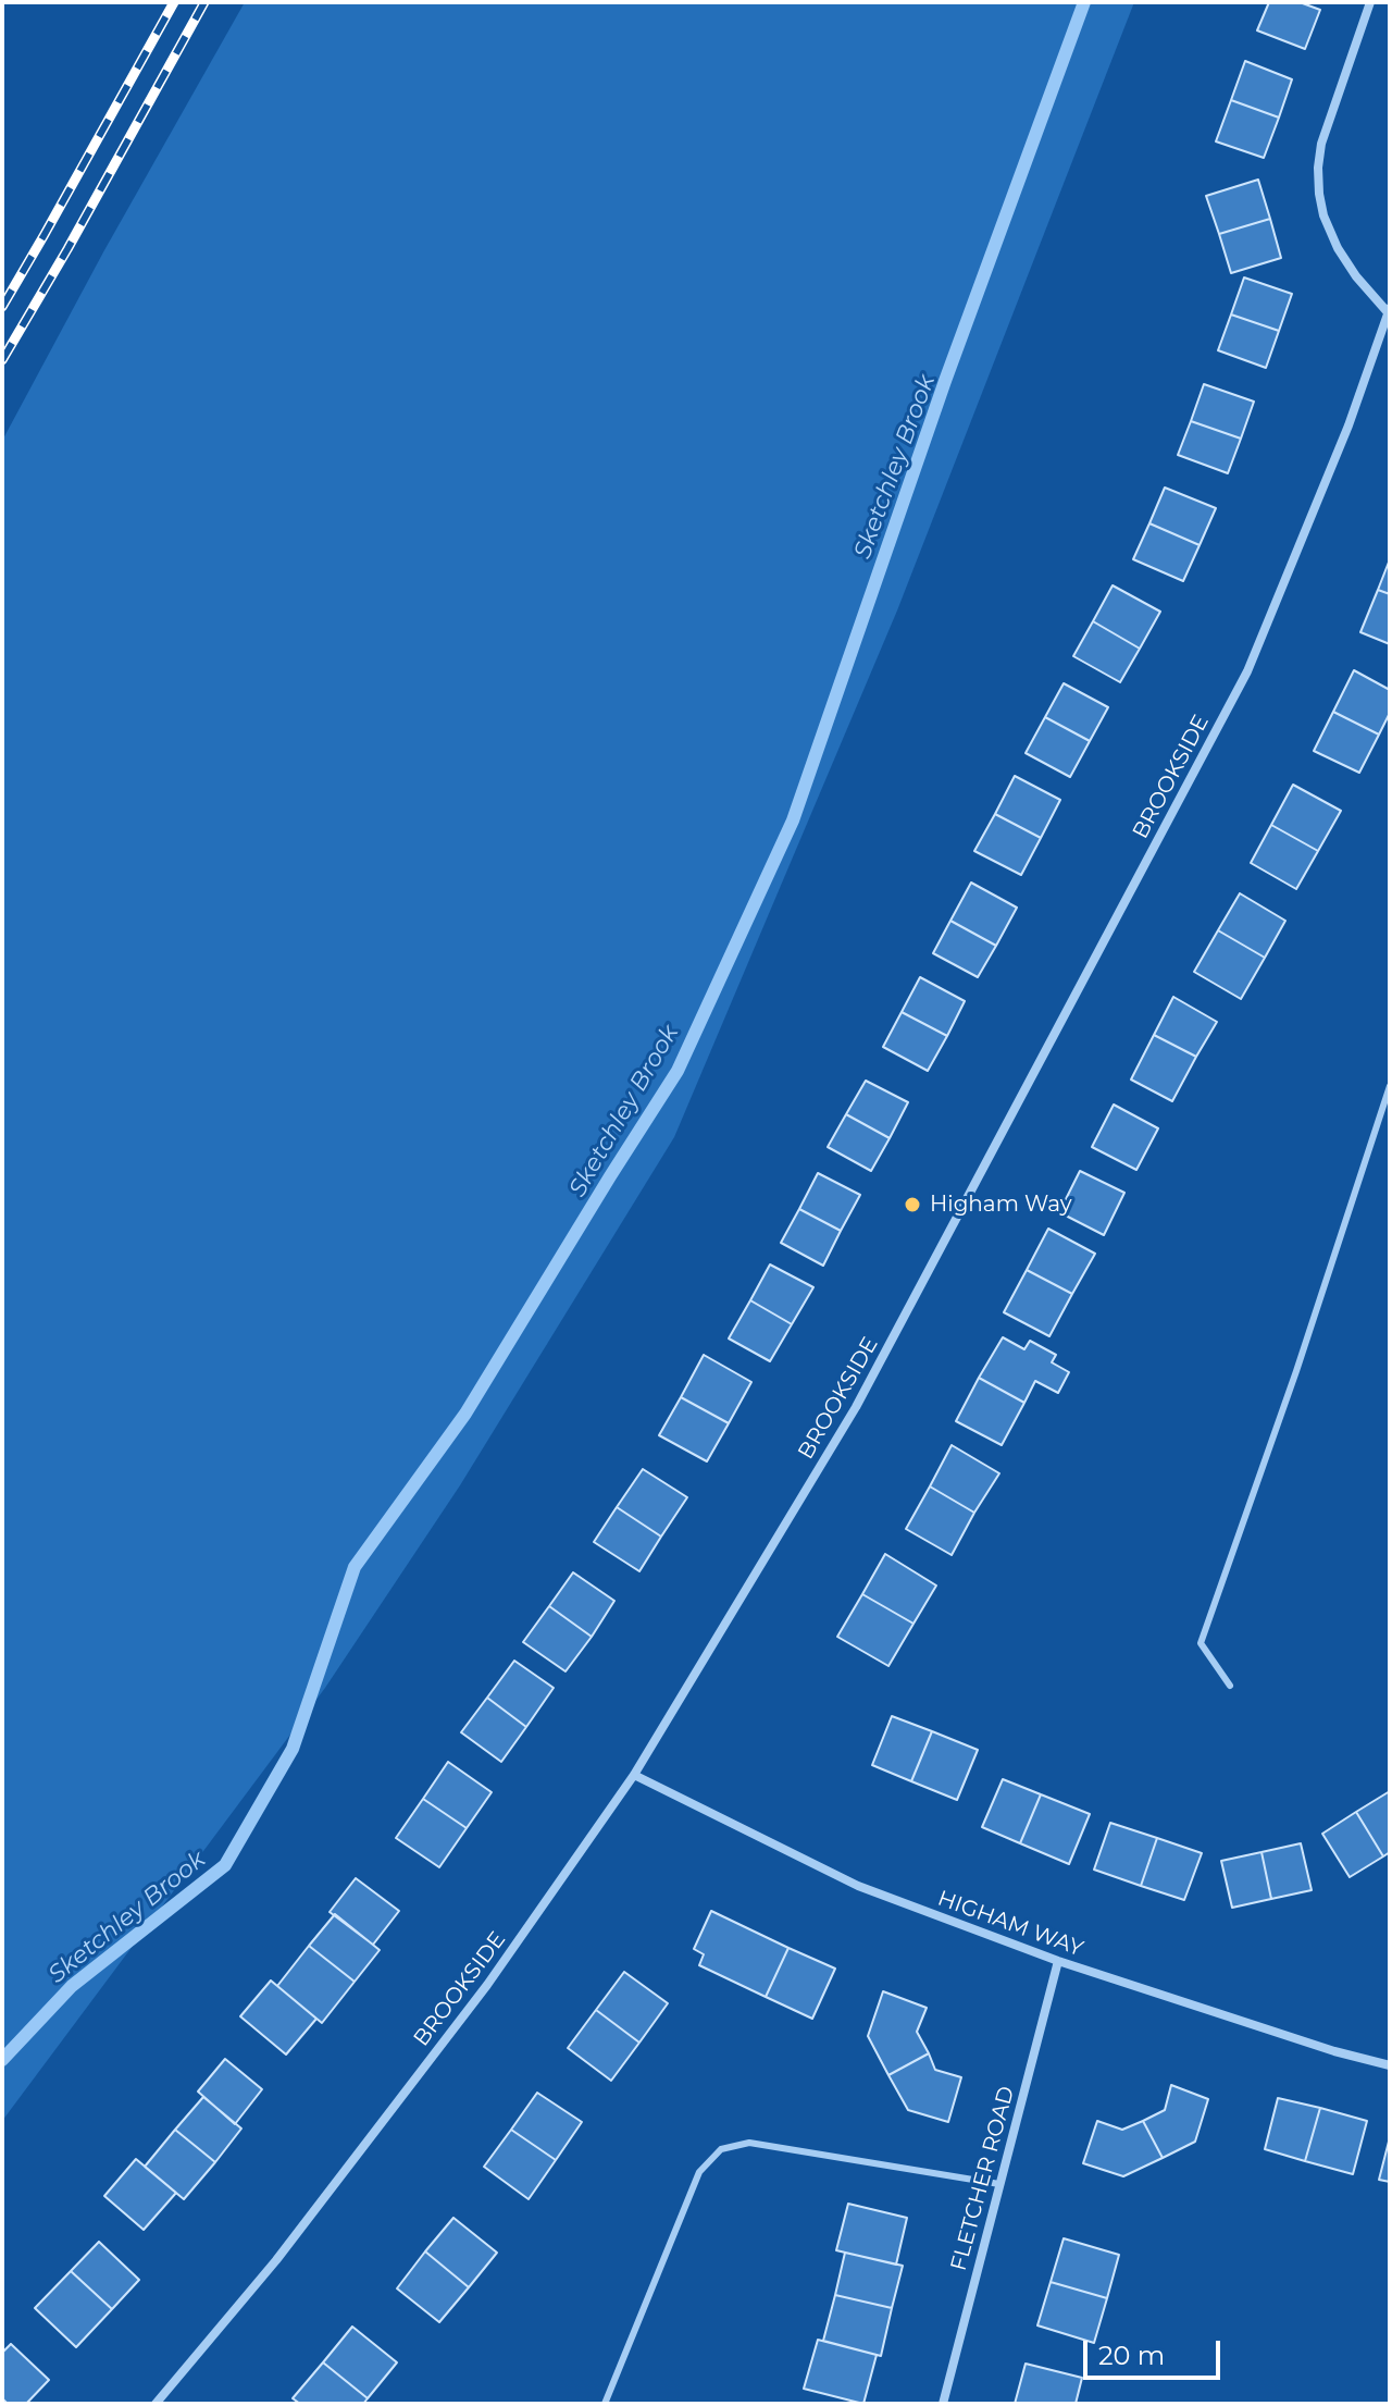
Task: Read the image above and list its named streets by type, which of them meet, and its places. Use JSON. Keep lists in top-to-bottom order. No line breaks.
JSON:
{"streets":{"street":["BROOKSIDE","HIGHAM WAY","FLETCHER ROAD"]},"crossings":[["BROOKSIDE","HIGHAM WAY"],["HIGHAM WAY","FLETCHER ROAD"]],"water":["Sketchley Brook"],"places":["Higham Way"],"scale_bar":"20 m"}
